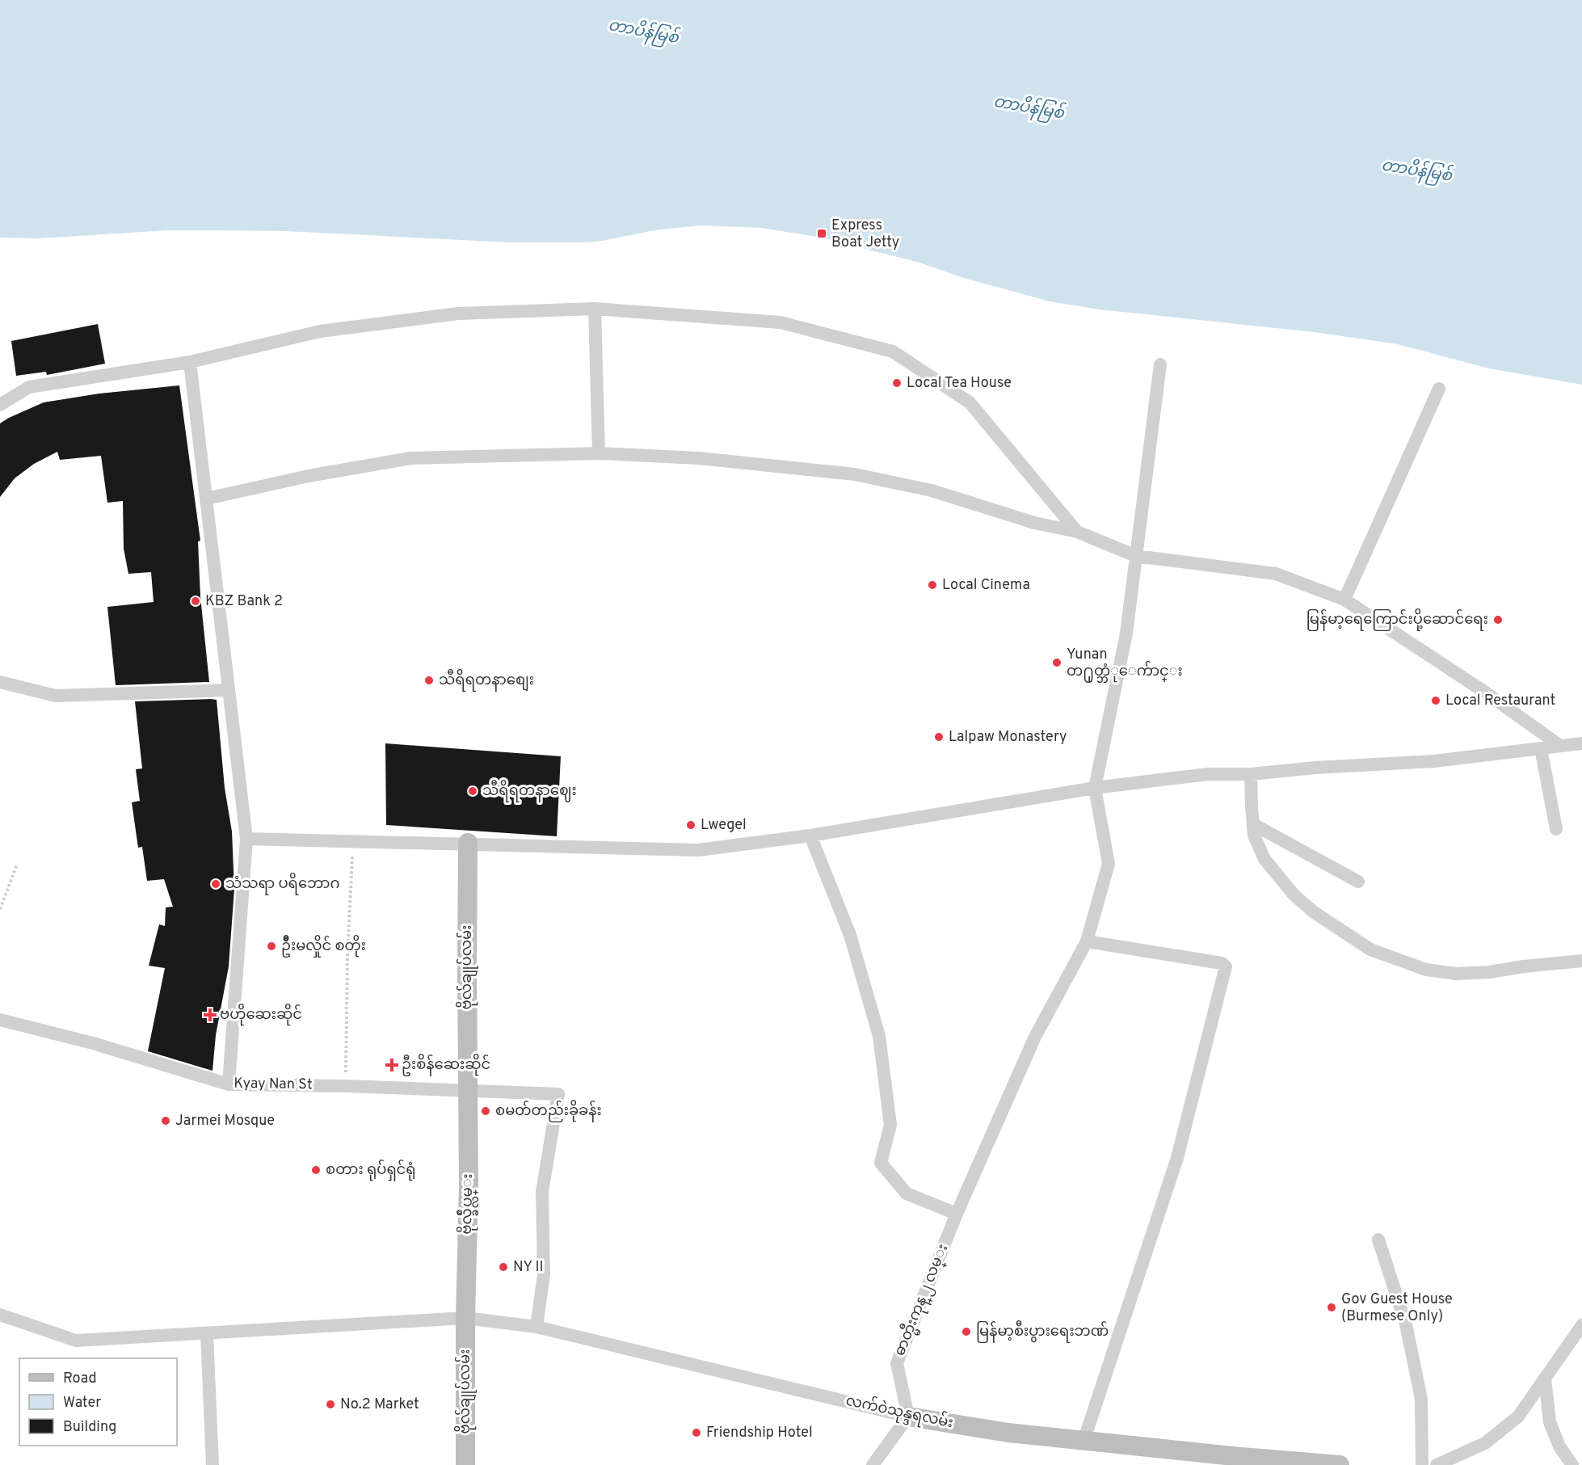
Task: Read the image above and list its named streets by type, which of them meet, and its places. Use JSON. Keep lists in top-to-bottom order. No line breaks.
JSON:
{"streets":{"street":["ဗိုလ်ချုပ်လမ်း","Kyay Nan St","ဗိုလ္ခ်ဳပ္လမ္း","ဓာတ္မီးကုန္ ၂ လမ္း","လက်ဝဲသုန္ဒရလမ်း"]},"crossings":[["ဗိုလ်ချုပ်လမ်း","Kyay Nan St"],["ဗိုလ်ချုပ်လမ်း","ဗိုလ္ခ်ဳပ္လမ္း"],["ဗိုလ်ချုပ်လမ်း","လက်ဝဲသုန္ဒရလမ်း"],["Kyay Nan St","ဗိုလ္ခ်ဳပ္လမ္း"],["Kyay Nan St","လက်ဝဲသုန္ဒရလမ်း"],["ဗိုလ္ခ်ဳပ္လမ္း","လက်ဝဲသုန္ဒရလမ်း"],["ဓာတ္မီးကုန္ ၂ လမ္း","လက်ဝဲသုန္ဒရလမ်း"]],"water":["တာပိန်မြစ်"],"places":{"transit":["Express Boat Jetty"],"other":["Local Tea House","Local Cinema","KBZ Bank 2","မြန်မာ့ရေကြောင်းပို့ဆောင်ရေး","Yunan တ႐ုတ္ဘံုေက်ာင္း","သီရိရတနာစျေး","Local Restaurant","Lalpaw Monastery","သီရိရတနာဈေး","Lwegel","သံသရာ ပရိဘောဂ","ဦီးမလှိုင် စတိုး","စမတ်တည်းခိုခန်း","Jarmei Mosque","စတား ရုပ်ရှင်ရုံ","NY II","Gov Guest House (Burmese Only)","မြန်မာ့စီးပွားရေးဘဏ်","No.2 Market","Friendship Hotel"],"health":["ဗဟိုဆေးဆိုင်","ဦးစိန်ဆေးဆိုင်"]},"legend":["Road","Water","Building"]}
